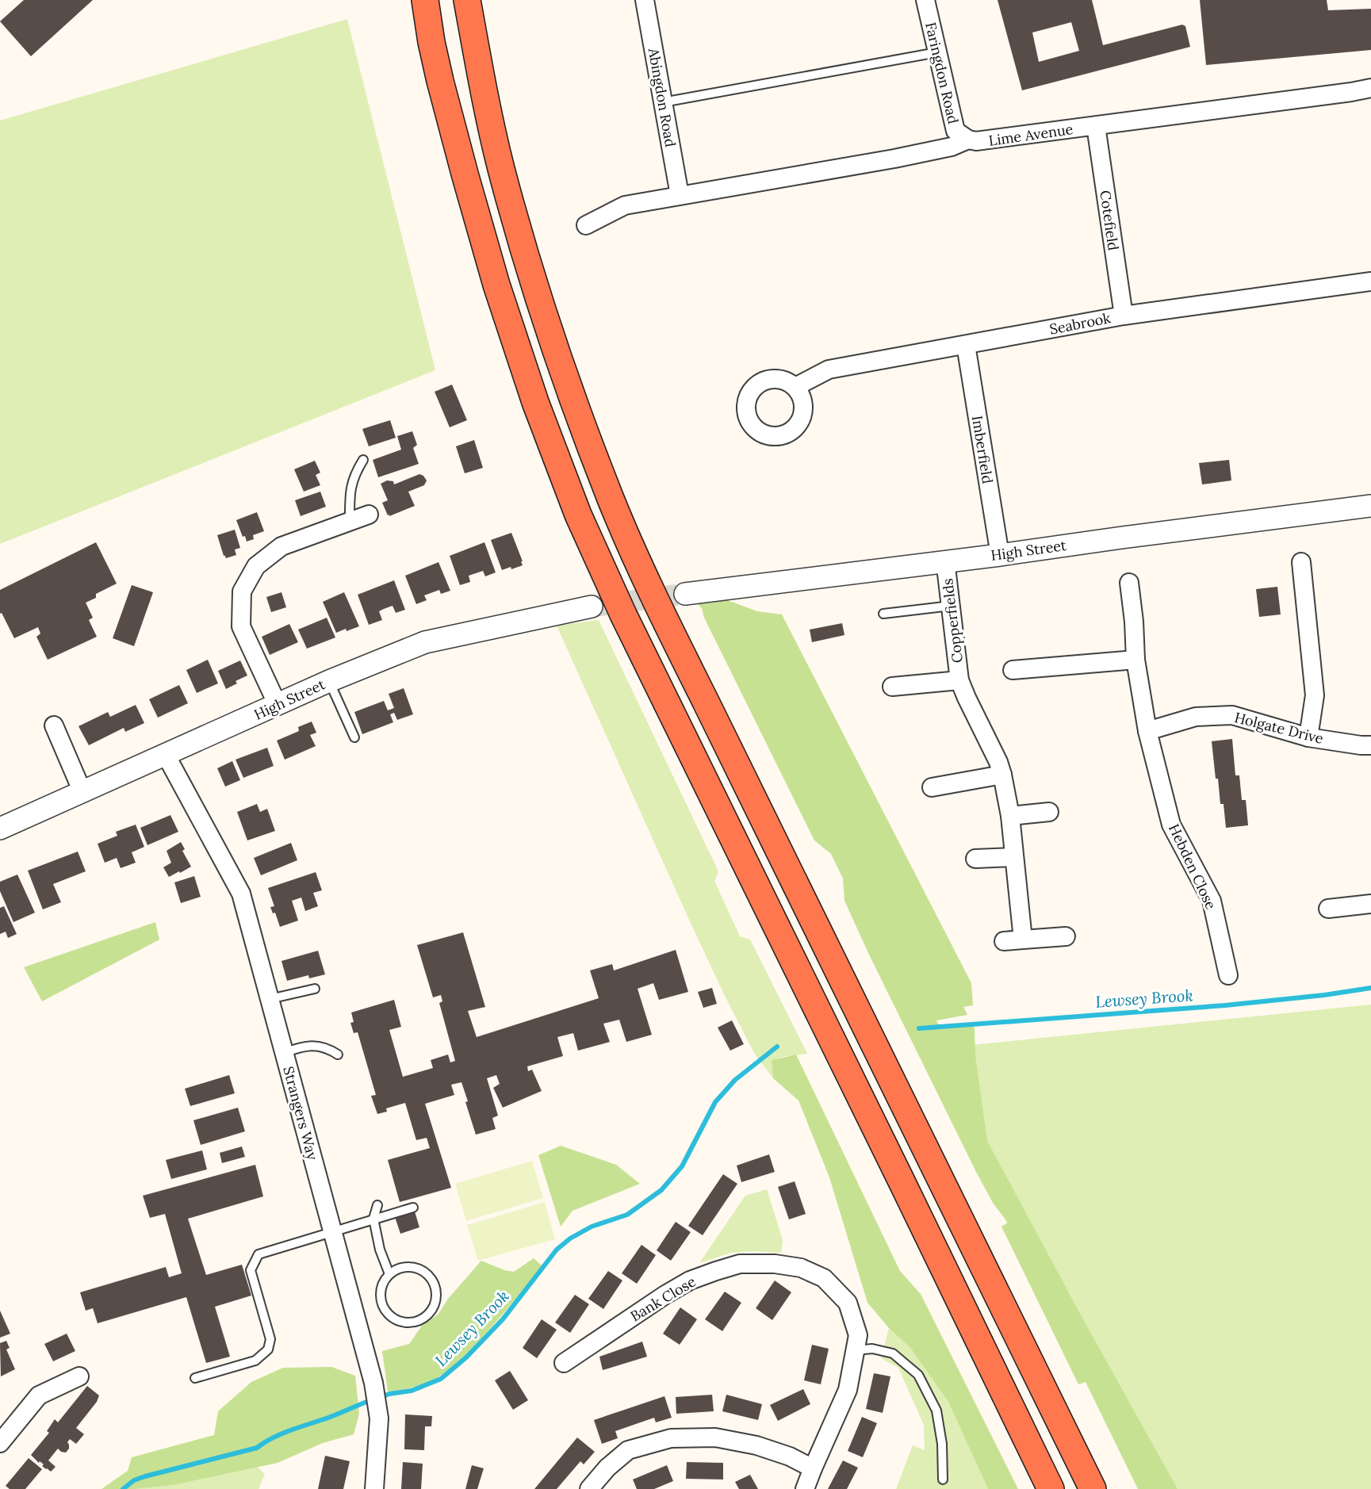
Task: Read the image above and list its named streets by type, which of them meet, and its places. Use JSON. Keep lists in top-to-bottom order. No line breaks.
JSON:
{"streets":{"street":["Faringdon Road","Abingdon Road","Lime Avenue","Cotefield","Seabrook","Imberfield","High Street","Copperfields","Holgate Drive","Hebden Close","Strangers Way","Bank Close"]},"crossings":[["Faringdon Road","Lime Avenue"],["Abingdon Road","Lime Avenue"],["Lime Avenue","Cotefield"],["Cotefield","Seabrook"],["Seabrook","Imberfield"],["Imberfield","High Street"],["High Street","Copperfields"],["High Street","Strangers Way"],["Holgate Drive","Hebden Close"]],"water":["Lewsey Brook"]}
